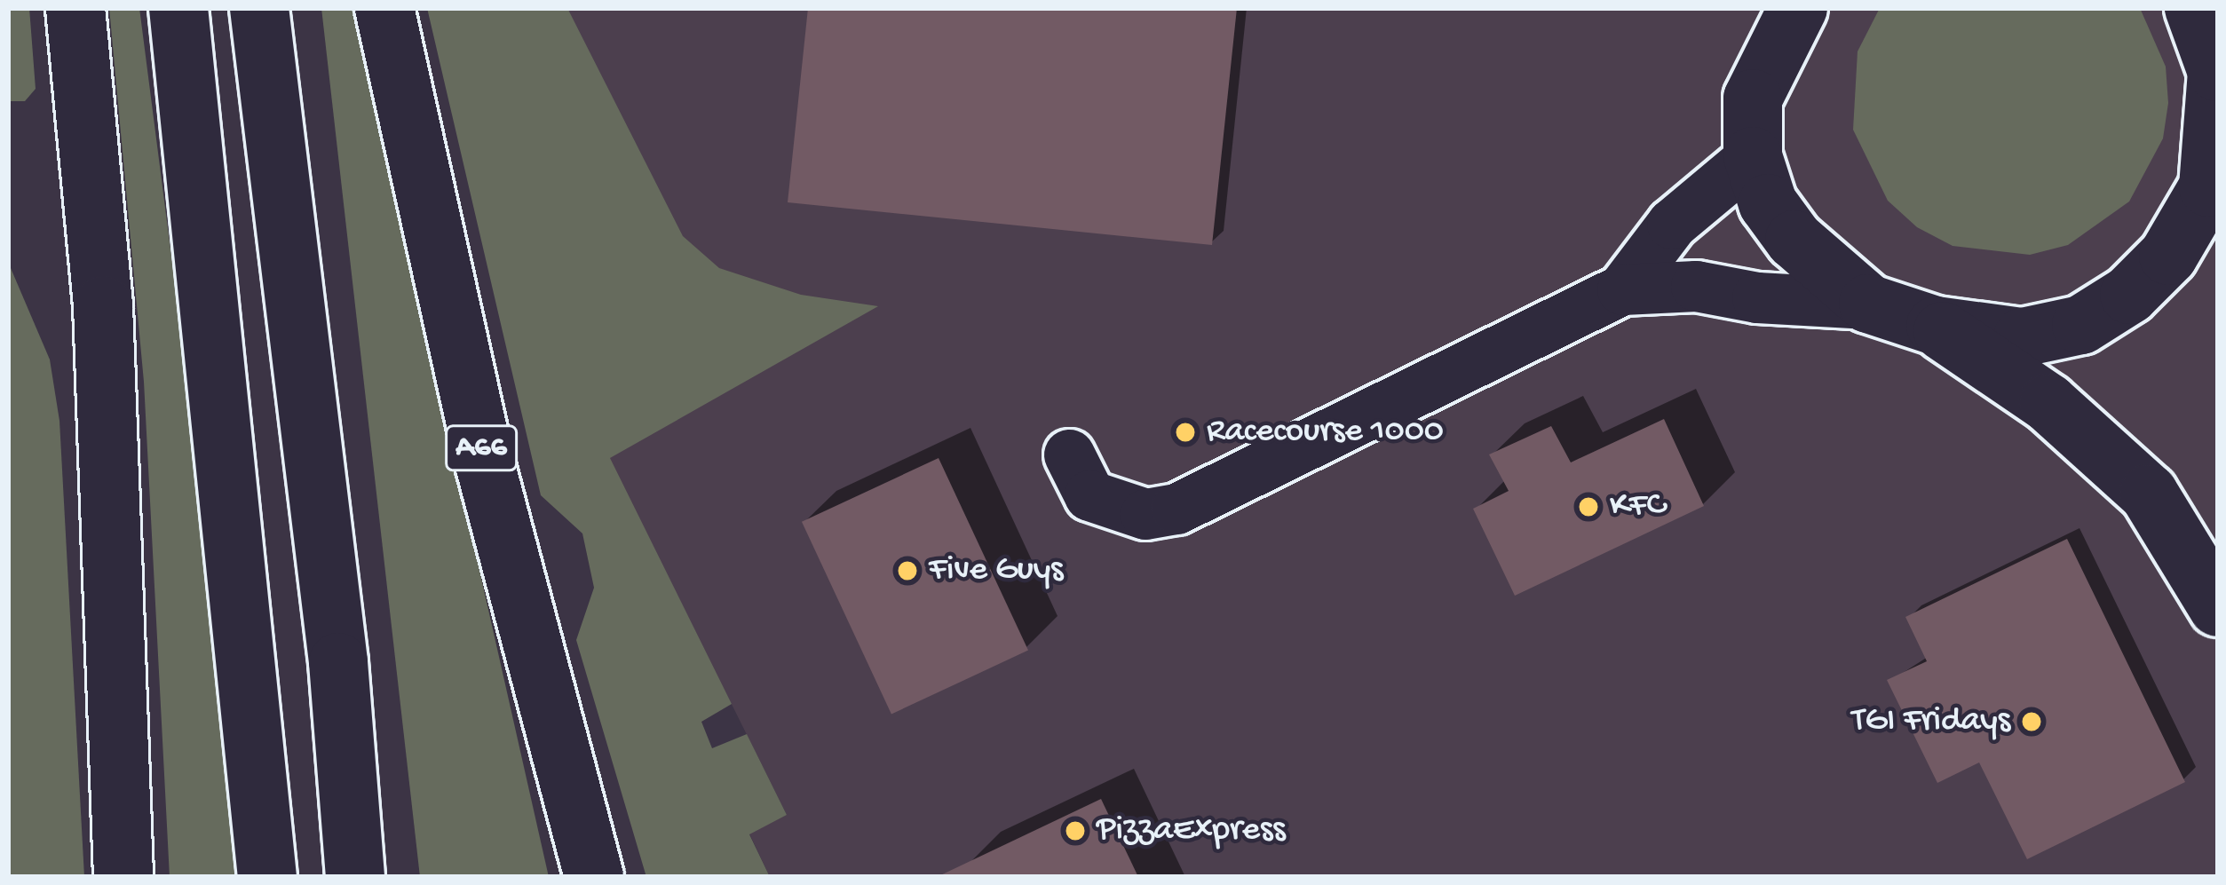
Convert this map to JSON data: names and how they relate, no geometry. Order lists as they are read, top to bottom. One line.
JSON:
{"streets":{"main road":["A66"]},"places":["Racecourse 1000","KFC","Five Guys","TGI Fridays","PizzaExpress"]}
